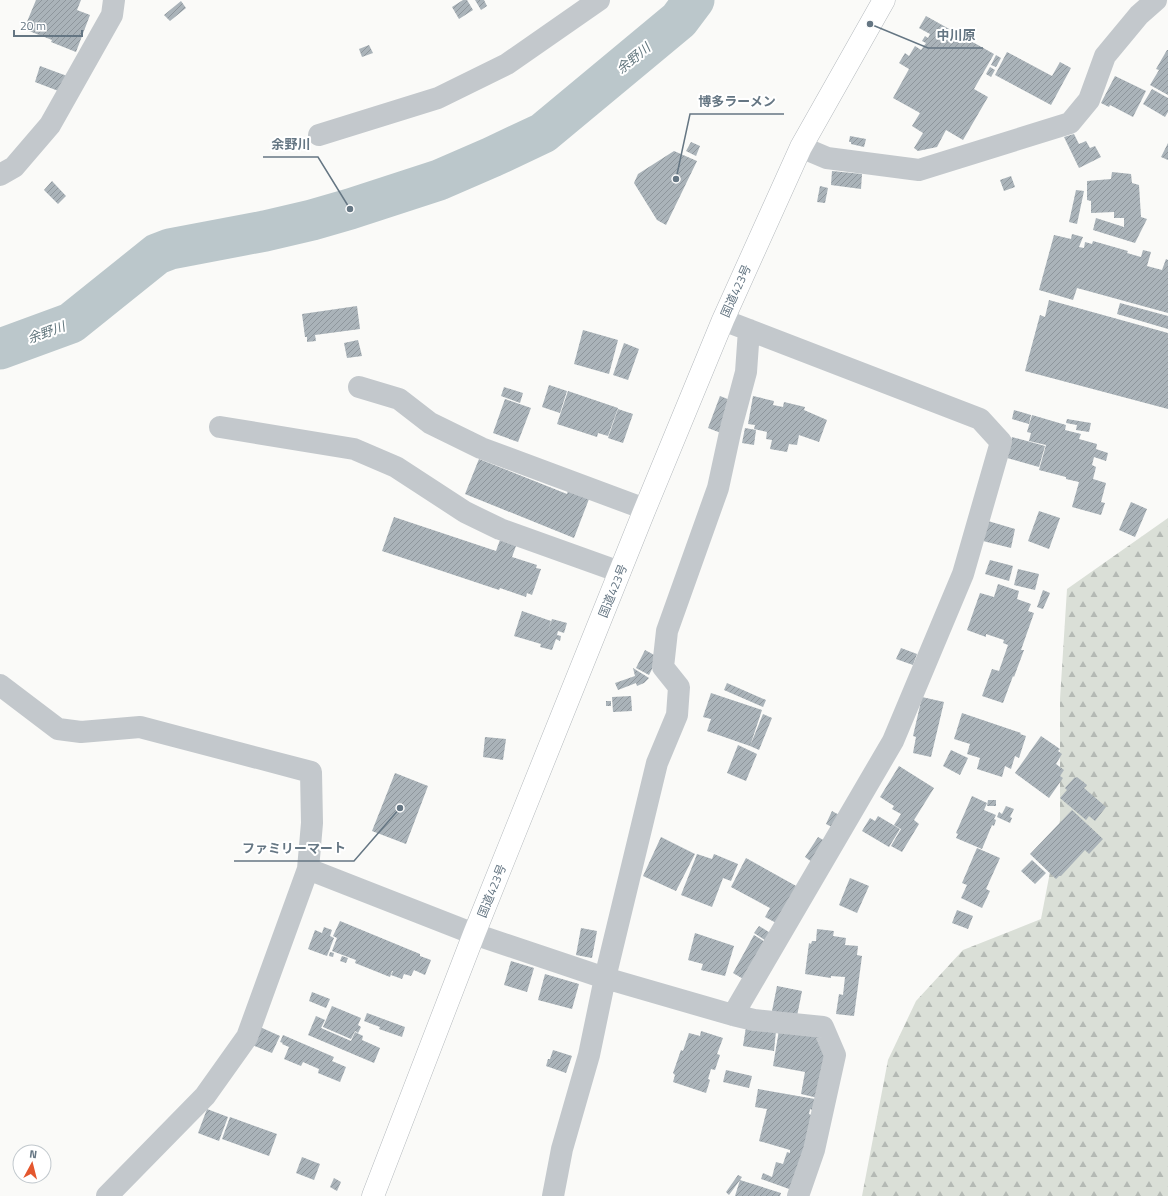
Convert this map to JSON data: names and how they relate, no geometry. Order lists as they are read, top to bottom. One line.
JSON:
{"streets":{"highway":["国道423号"]},"water":["余野川"],"places":["中川原","博多ラーメン","余野川","ファミリーマート"],"scale_bar":"20 m","north":"top"}
